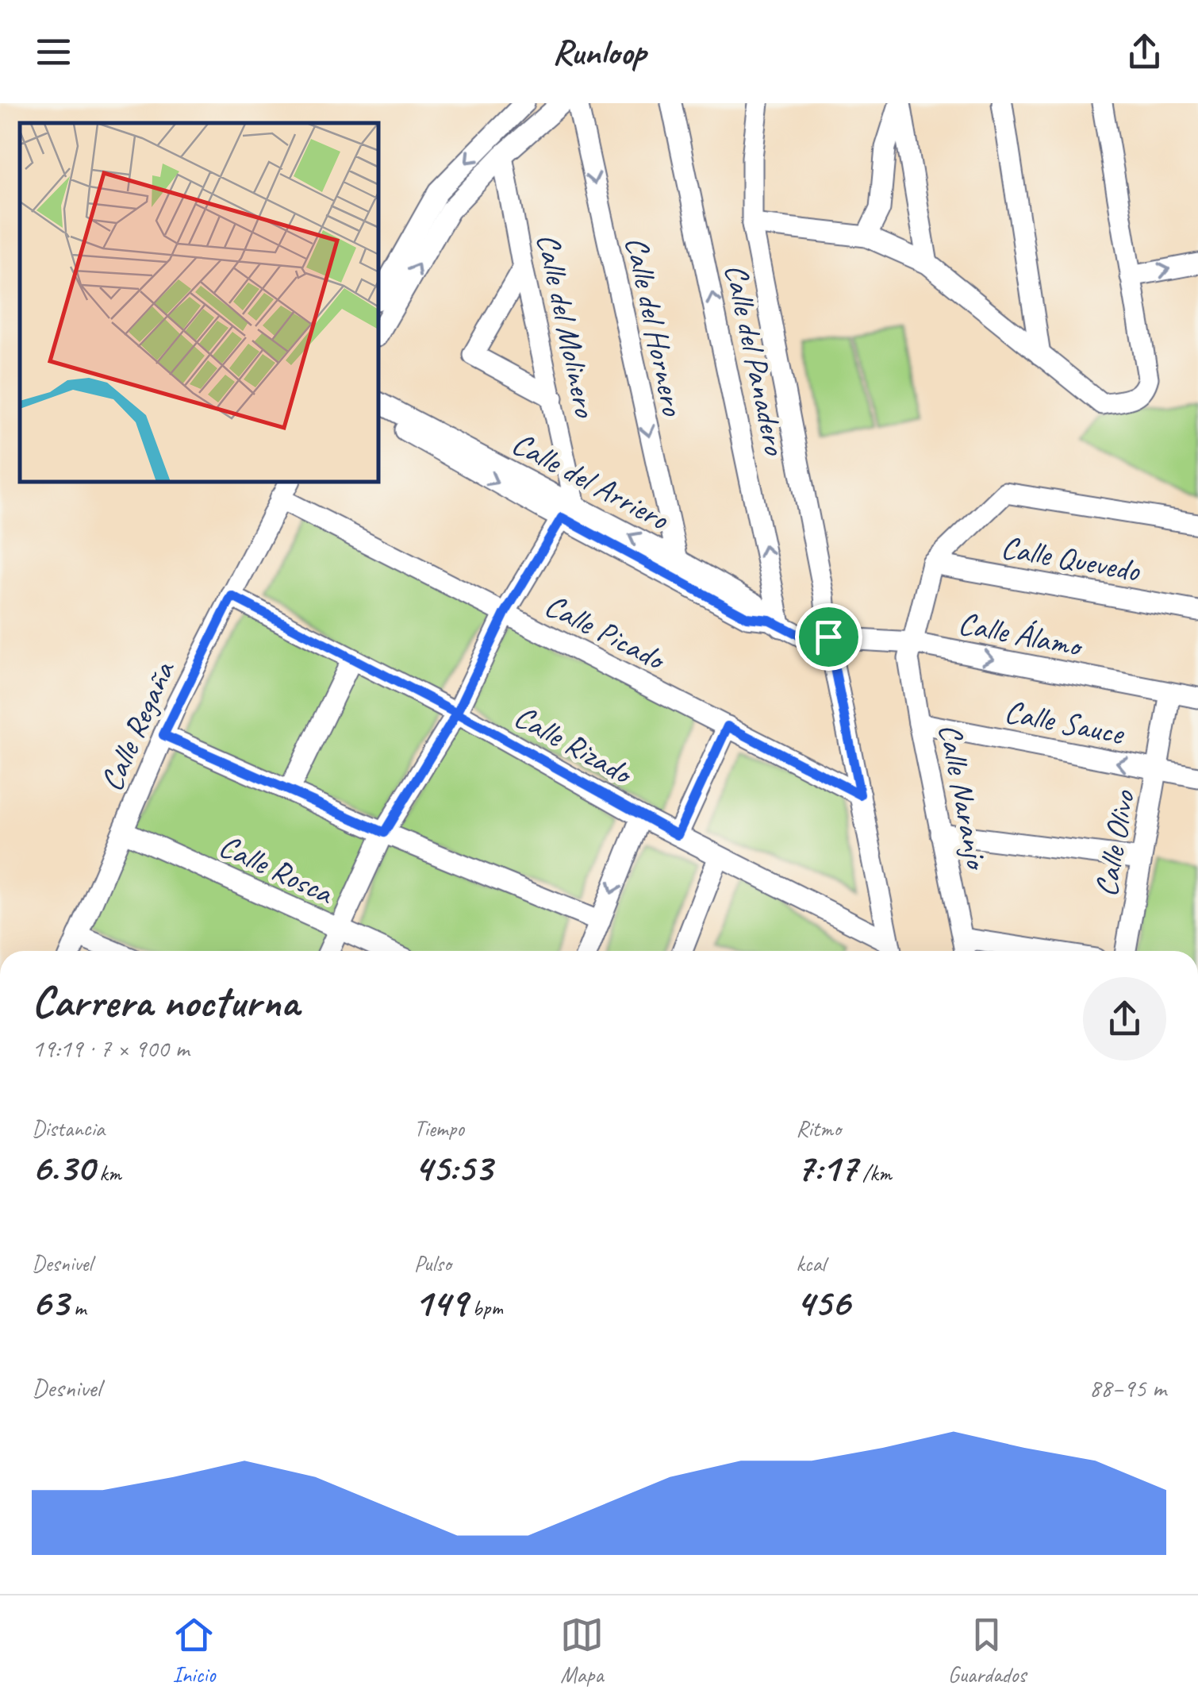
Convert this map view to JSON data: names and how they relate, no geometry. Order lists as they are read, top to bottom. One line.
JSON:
{"streets":{"street":["Calle del Molinero","Calle del Hornero","Calle del Panadero","Calle del Arriero","Calle Quevedo","Calle Picado","Calle Álamo","Calle Sauce","Calle Regaña","Calle Rizado","Calle Naranjo","Calle Olivo","Calle Rosca"]},"crossings":[["Calle del Molinero","Calle del Arriero"],["Calle del Hornero","Calle del Arriero"],["Calle del Panadero","Calle del Arriero"],["Calle del Arriero","Calle Álamo"],["Calle Quevedo","Calle Naranjo"],["Calle Picado","Calle Regaña"],["Calle Álamo","Calle Naranjo"],["Calle Álamo","Calle Olivo"],["Calle Sauce","Calle Naranjo"],["Calle Sauce","Calle Olivo"],["Calle Regaña","Calle Rizado"],["Calle Regaña","Calle Rosca"]],"page":{"header":"Runloop","heading":["Carrera nocturna","19:19 · 7 × 900 m"],"stats":[["Distancia","6.30 km"],["Tiempo","45:53"],["Ritmo","7:17 /km"],["Desnivel","63 m"],["Pulso","149 bpm"],["kcal","456"]],"chart":["Desnivel","88–95 m"],"tabs":["Inicio","Mapa","Guardados"]}}
